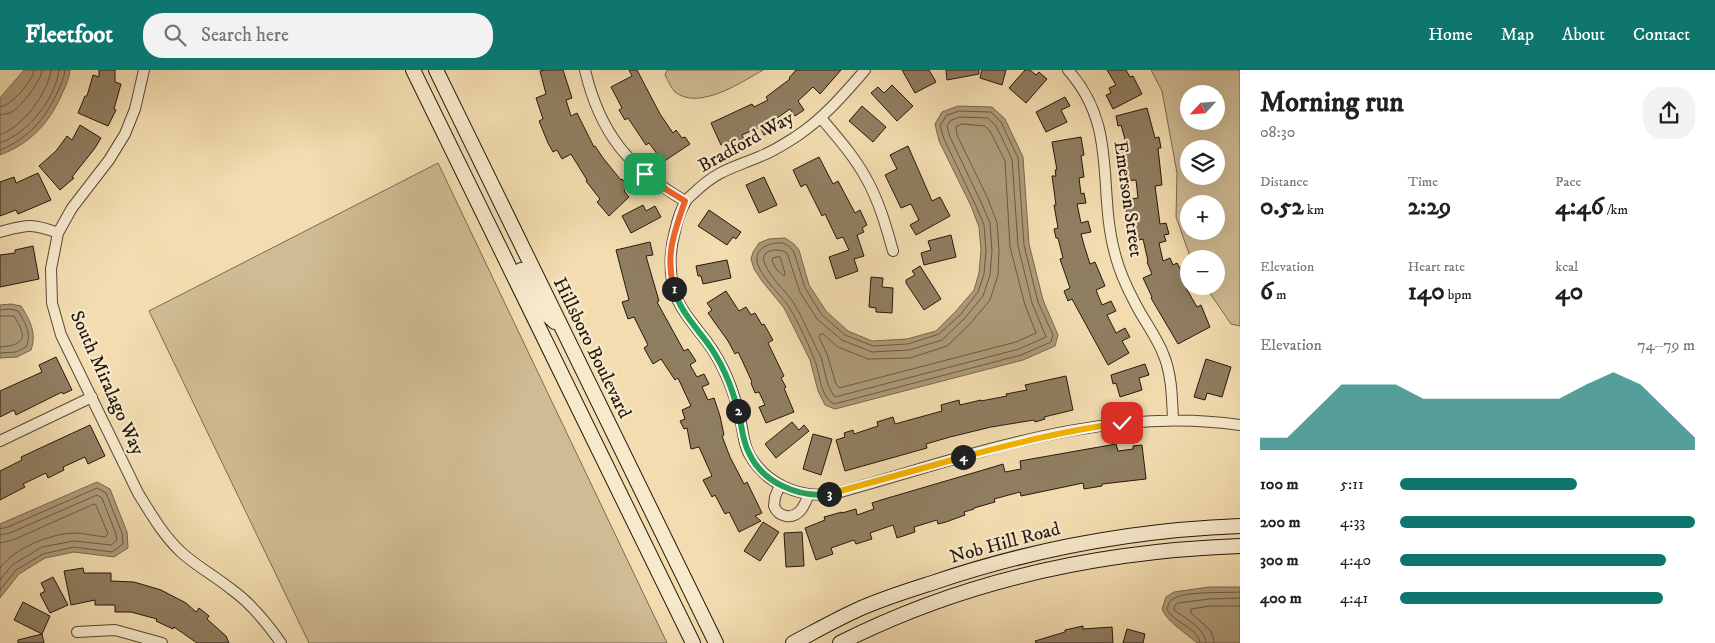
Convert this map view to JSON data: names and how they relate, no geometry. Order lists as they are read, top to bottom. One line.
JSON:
{"streets":{"street":["Bradford Way","Emerson Street","Hillsboro Boulevard","South Miralago Way","Nob Hill Road"]},"north":"bottom left","page":{"header":"Fleetfoot","search":"Search here","nav":["Home","Map","About","Contact"],"heading":["Morning run","08:30"],"map_buttons":["+","−"],"stats":[["Distance","0.52 km"],["Time","2:29"],["Pace","4:46 /km"],["Elevation","6 m"],["Heart rate","140 bpm"],["kcal","40"]],"pins":["1","2","4","3"],"chart":["Elevation","74–79 m"],"list":[{"name":"100 m","note":"5:11"},{"name":"200 m","note":"4:33"},{"name":"300 m","note":"4:40"},{"name":"400 m","note":"4:41"}]}}
